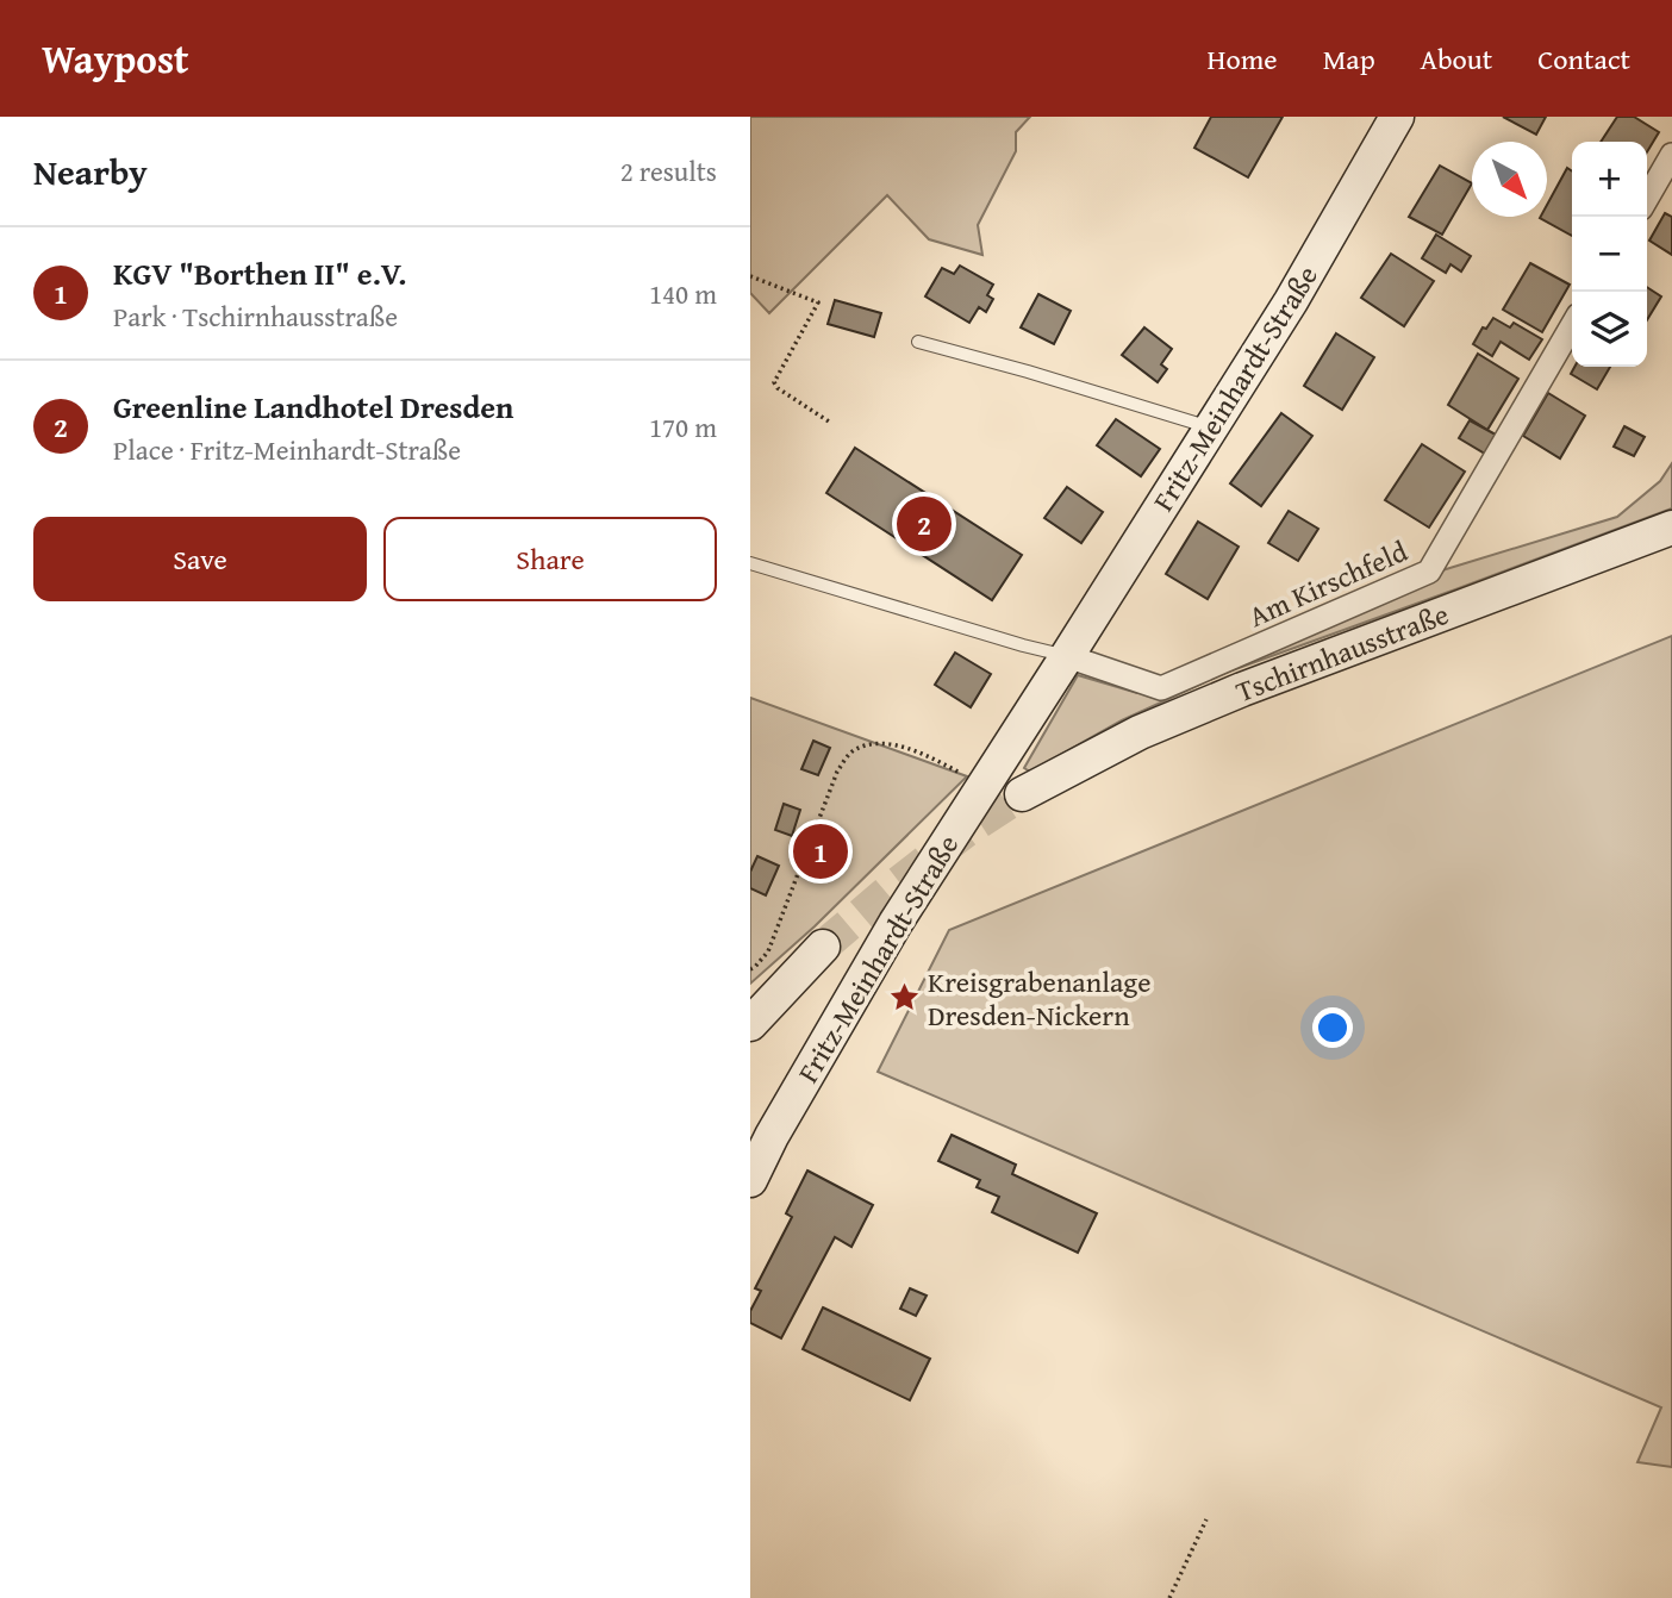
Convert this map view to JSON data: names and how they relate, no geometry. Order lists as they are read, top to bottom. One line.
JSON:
{"streets":{"street":["Fritz-Meinhardt-Straße","Am Kirschfeld","Tschirnhausstraße"]},"crossings":[["Fritz-Meinhardt-Straße","Am Kirschfeld"]],"places":{"place":["Kreisgrabenanlage Dresden-Nickern"]},"north":"bottom right","page":{"header":"Waypost","nav":["Home","Map","About","Contact"],"heading":["Nearby","2 results"],"map_buttons":["+","−"],"list":[{"mark":"1","name":"KGV \"Borthen II\" e.V.","note":"Park · Tschirnhausstraße","value":"140 m"},{"mark":"2","name":"Greenline Landhotel Dresden","note":"Place · Fritz-Meinhardt-Straße","value":"170 m"}],"buttons":["Save","Share"],"pins":["2","1"]}}
